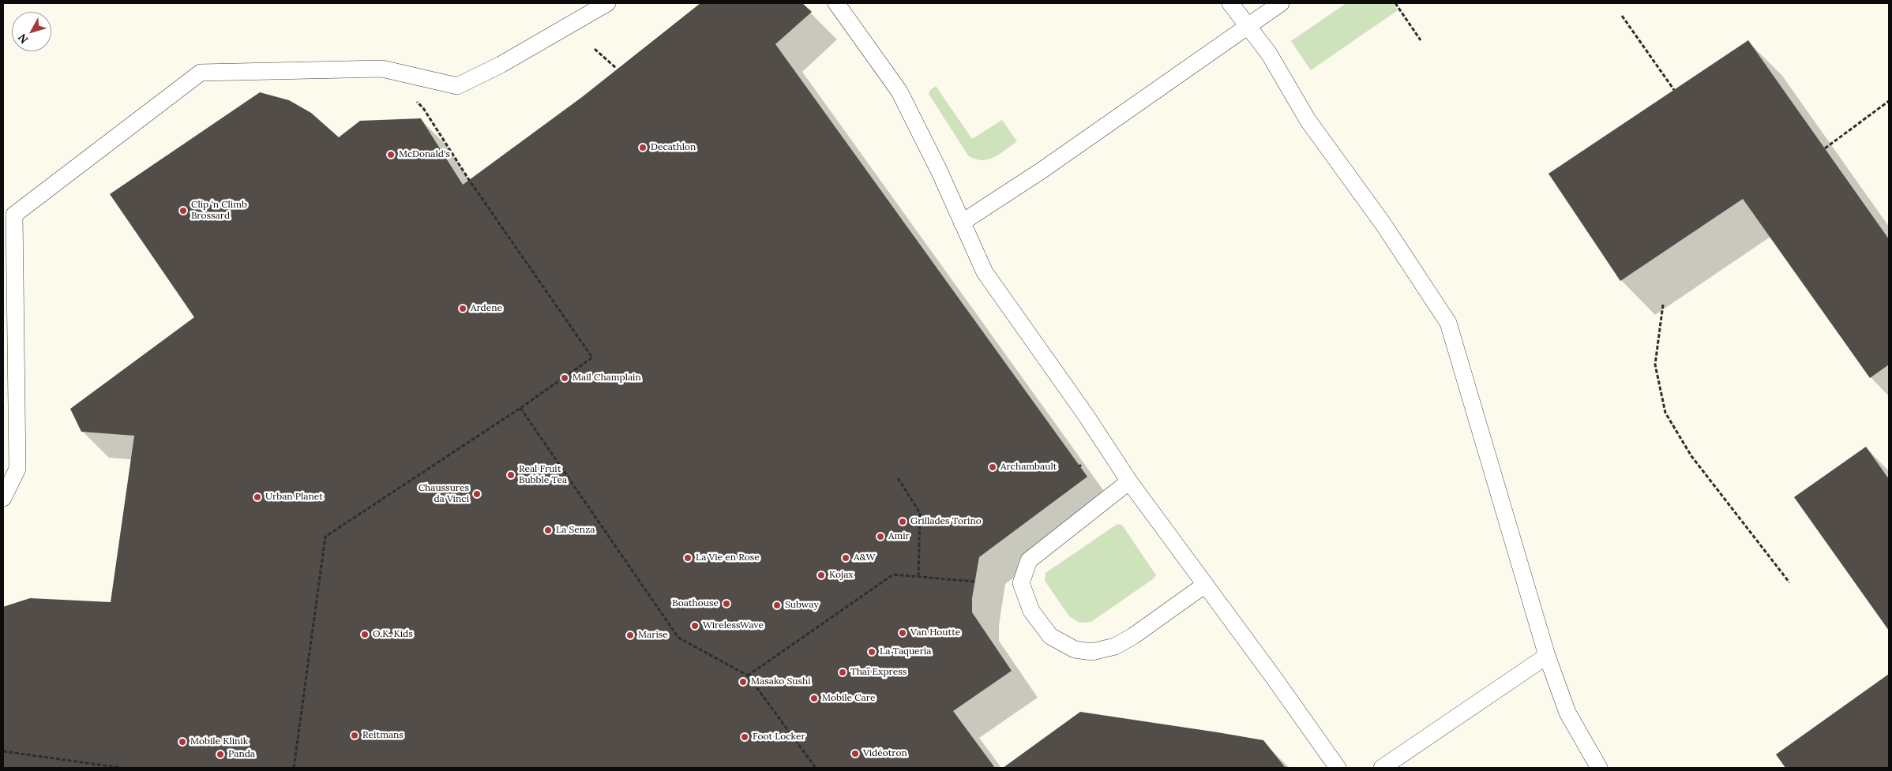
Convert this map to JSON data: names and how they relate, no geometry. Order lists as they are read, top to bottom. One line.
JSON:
{"places":["Decathlon","McDonald's","Clip ‘n Climb Brossard","Ardene","Mail Champlain","Archambault","Real Fruit Bubble Tea","Chaussures da Vinci","Urban Planet","Grillades Torino","La Senza","Amir","La Vie en Rose","A&W","Kojax","Boathouse","Subway","WirelessWave","Van Houtte","O.K. Kids","Marise","La Taqueria","Thaï Express","Masako Sushi","Mobile Care","Reitmans","Foot Locker","Mobile Klinik","Vidéotron","Panda"],"north":"bottom left"}
